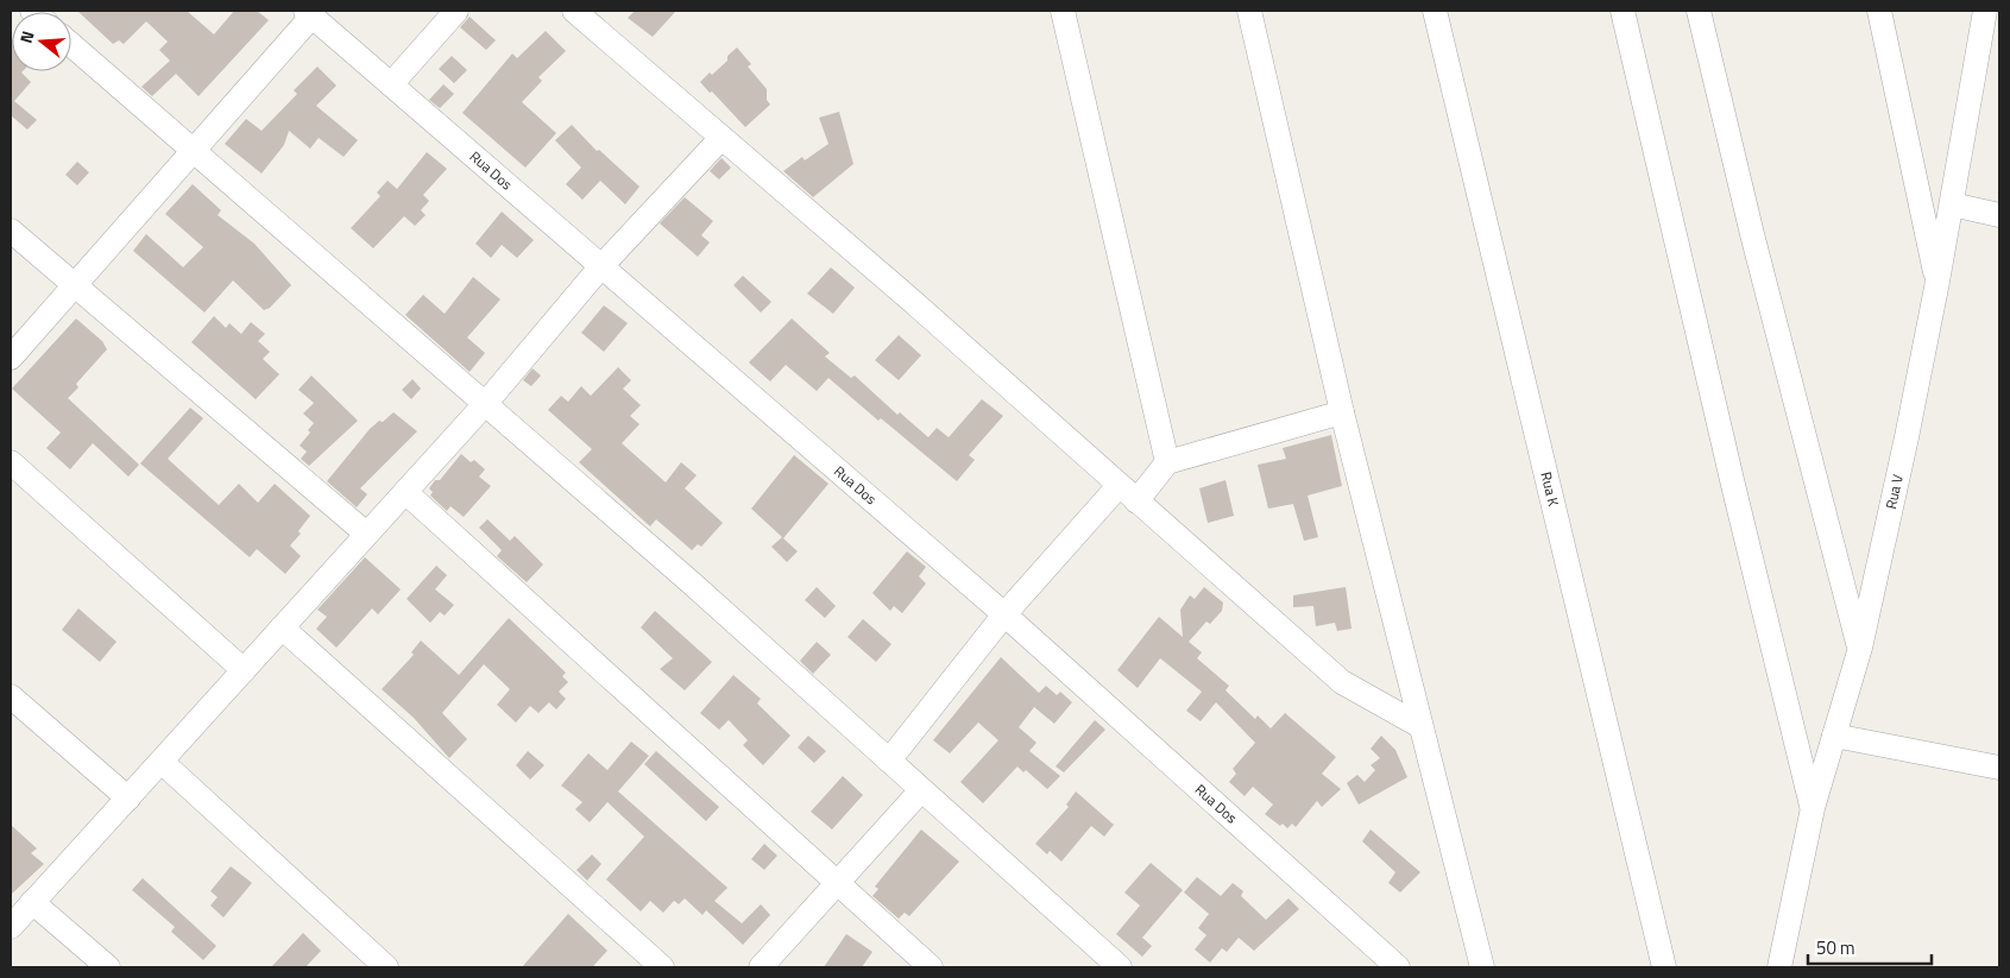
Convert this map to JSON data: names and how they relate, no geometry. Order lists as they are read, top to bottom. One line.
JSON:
{"streets":{"street":["Rua Dos","Rua K","Rua V"]},"scale_bar":"50 m","north":"left"}
